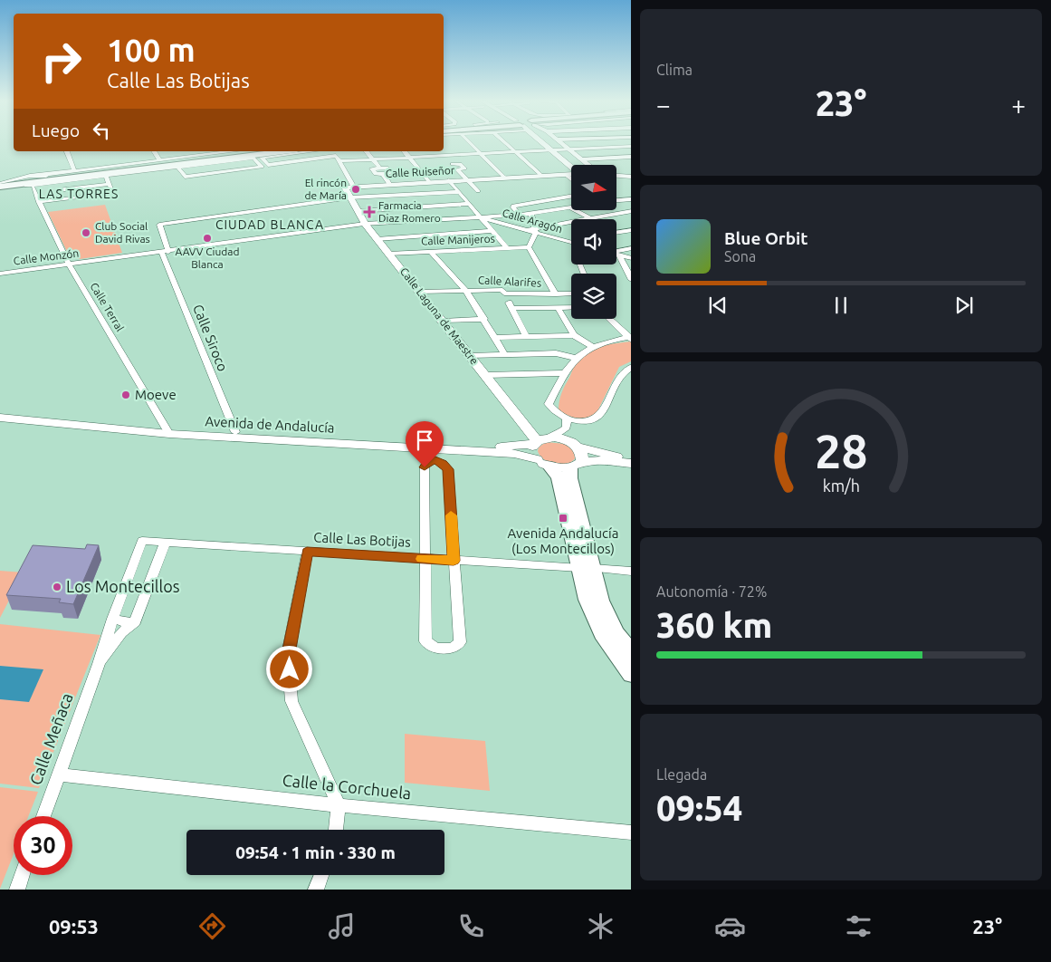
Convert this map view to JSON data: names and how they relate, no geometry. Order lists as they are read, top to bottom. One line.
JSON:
{"streets":{"street":["Calle Ruiseñor","Calle Aragón","Calle Manijeros","Calle Monzón","Calle Alarifes","Calle Terral","Calle Laguna de Maestre","Calle Siroco","Avenida de Andalucía","Calle Las Botijas","Calle Meñaca","Calle la Corchuela"]},"crossings":[["Calle Ruiseñor","Calle Laguna de Maestre"],["Calle Aragón","Calle Monzón"],["Calle Manijeros","Calle Laguna de Maestre"],["Calle Monzón","Calle Terral"],["Calle Monzón","Calle Laguna de Maestre"],["Calle Monzón","Calle Siroco"],["Calle Alarifes","Calle Laguna de Maestre"],["Calle Terral","Avenida de Andalucía"],["Calle Laguna de Maestre","Calle Siroco"],["Calle Laguna de Maestre","Avenida de Andalucía"],["Calle Siroco","Avenida de Andalucía"],["Calle Las Botijas","Calle Meñaca"],["Calle Meñaca","Calle la Corchuela"]],"districts":["LAS TORRES","CIUDAD BLANCA"],"places":{"other":["El rincón de María","Club Social David Rivas","AAVV Ciudad Blanca","Moeve","Los Montecillos"],"health":["Farmacia Diaz Romero"],"transit":["Avenida Andalucía (Los Montecillos)"]},"north":"right","page":{"tile":["Clima",["Autonomía · 72%","360 km"],["Llegada","09:54"]],"turn":["100 m","Calle Las Botijas"],"heat":["−","23°","+"],"then":"Luego","song":["Blue Orbit","Sona"],"limit":"30","trip":"09:54 · 1 min · 330 m","tabs":["09:53","23°"],"gauge":["28","km/h"]}}
